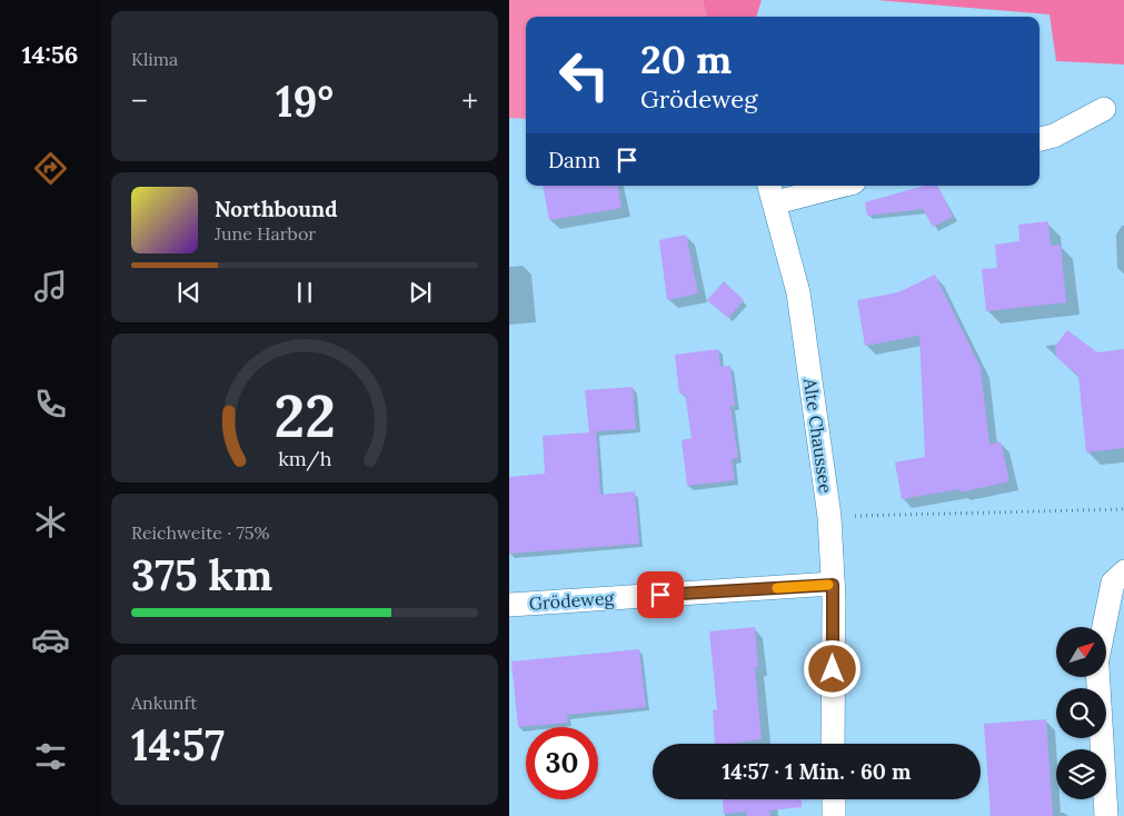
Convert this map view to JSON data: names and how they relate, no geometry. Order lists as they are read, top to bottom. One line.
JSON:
{"streets":{"street":["Alte Chaussee","Grödeweg"]},"crossings":[["Alte Chaussee","Grödeweg"]],"north":"top right","page":{"tabs":"14:56","tile":["Klima",["Reichweite · 75%","375 km"],["Ankunft","14:57"]],"turn":["20 m","Grödeweg"],"heat":["−","19°","+"],"then":"Dann","song":["Northbound","June Harbor"],"limit":"30","trip":"14:57 · 1 Min. · 60 m","gauge":["22","km/h"]}}
